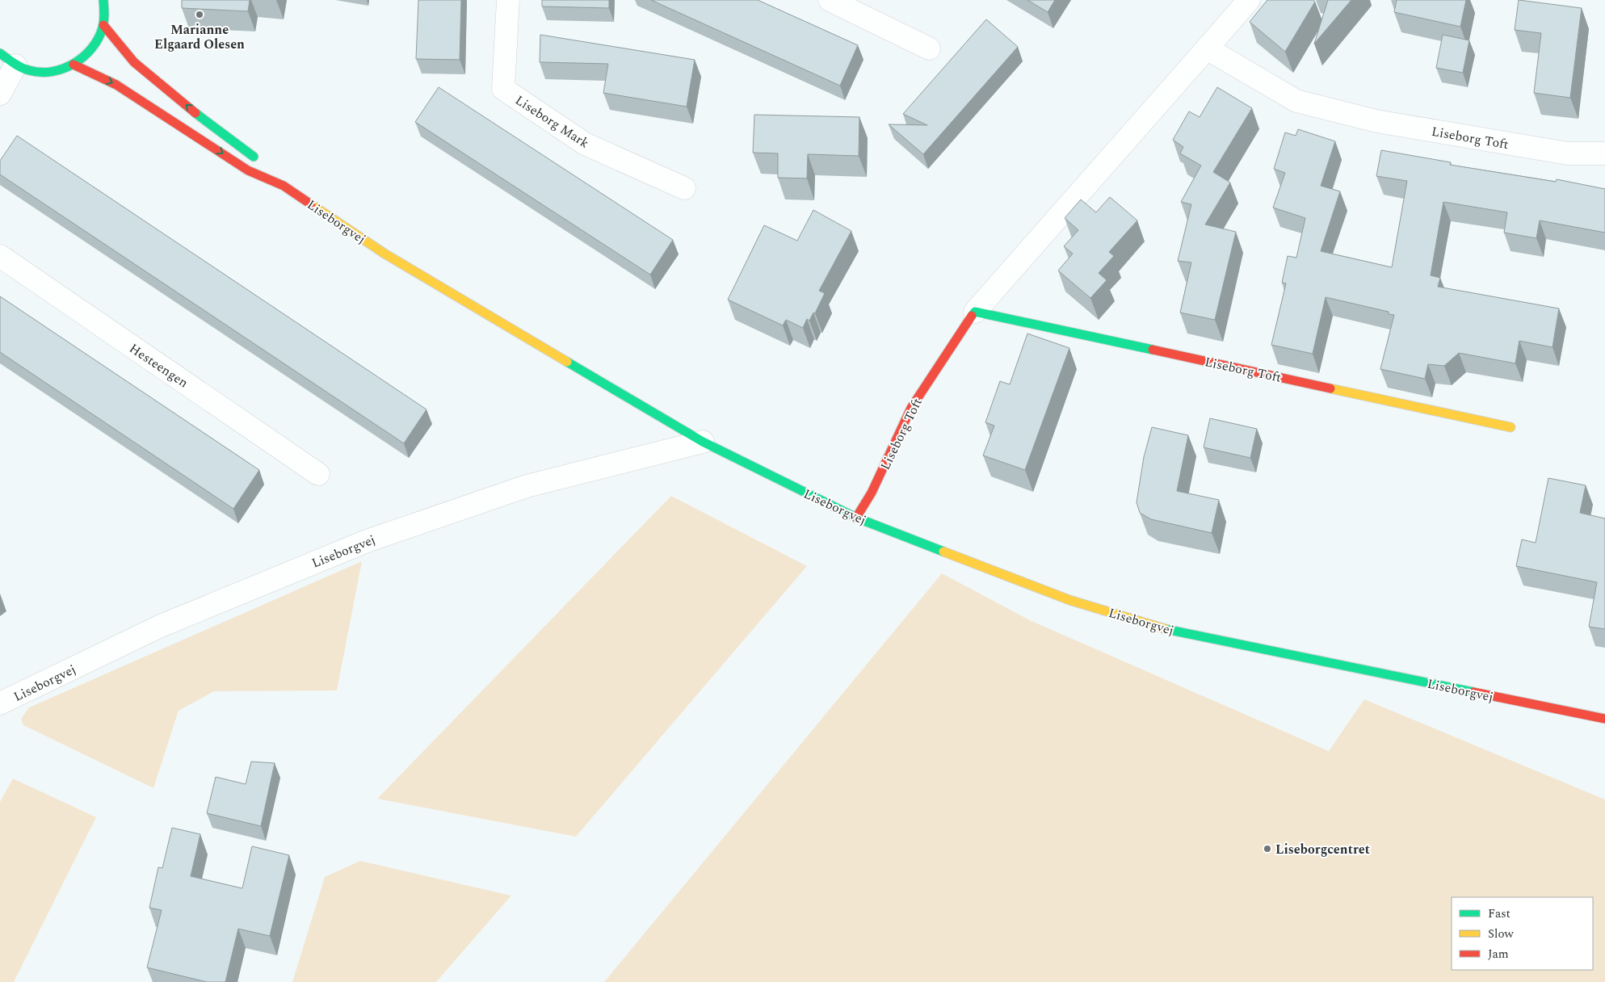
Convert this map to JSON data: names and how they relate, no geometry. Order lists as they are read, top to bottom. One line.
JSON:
{"streets":{"street":["Liseborg Mark","Liseborg Toft","Liseborgvej","Hesteengen"]},"crossings":[["Liseborg Toft","Liseborgvej"]],"places":["Marianne Elgaard Olesen","Liseborgcentret"],"legend":["Fast","Slow","Jam"]}
